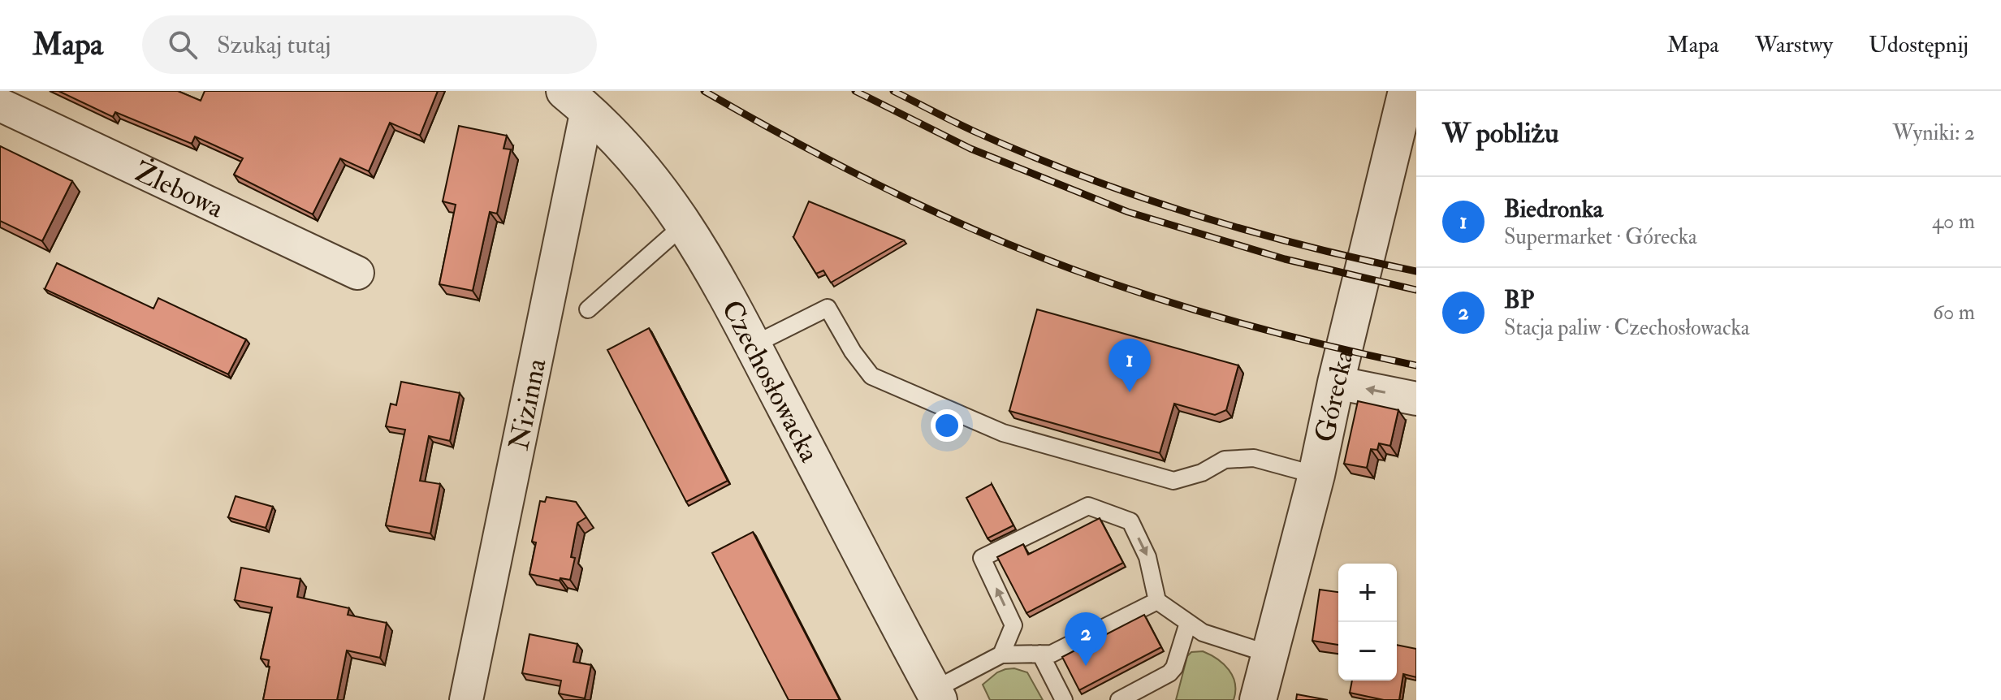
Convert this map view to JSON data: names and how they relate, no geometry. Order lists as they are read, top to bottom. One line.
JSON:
{"streets":{"street":["Żlebowa","Czechosłowacka","Górecka","Nizinna"]},"crossings":[["Czechosłowacka","Nizinna"]],"page":{"header":"Mapa","search":"Szukaj tutaj","nav":["Mapa","Warstwy","Udostępnij"],"heading":["W pobliżu","Wyniki: 2"],"list":[{"mark":"1","name":"Biedronka","note":"Supermarket · Górecka","value":"40 m"},{"mark":"2","name":"BP","note":"Stacja paliw · Czechosłowacka","value":"60 m"}],"pins":["1","2"],"map_buttons":["+","−"]}}
